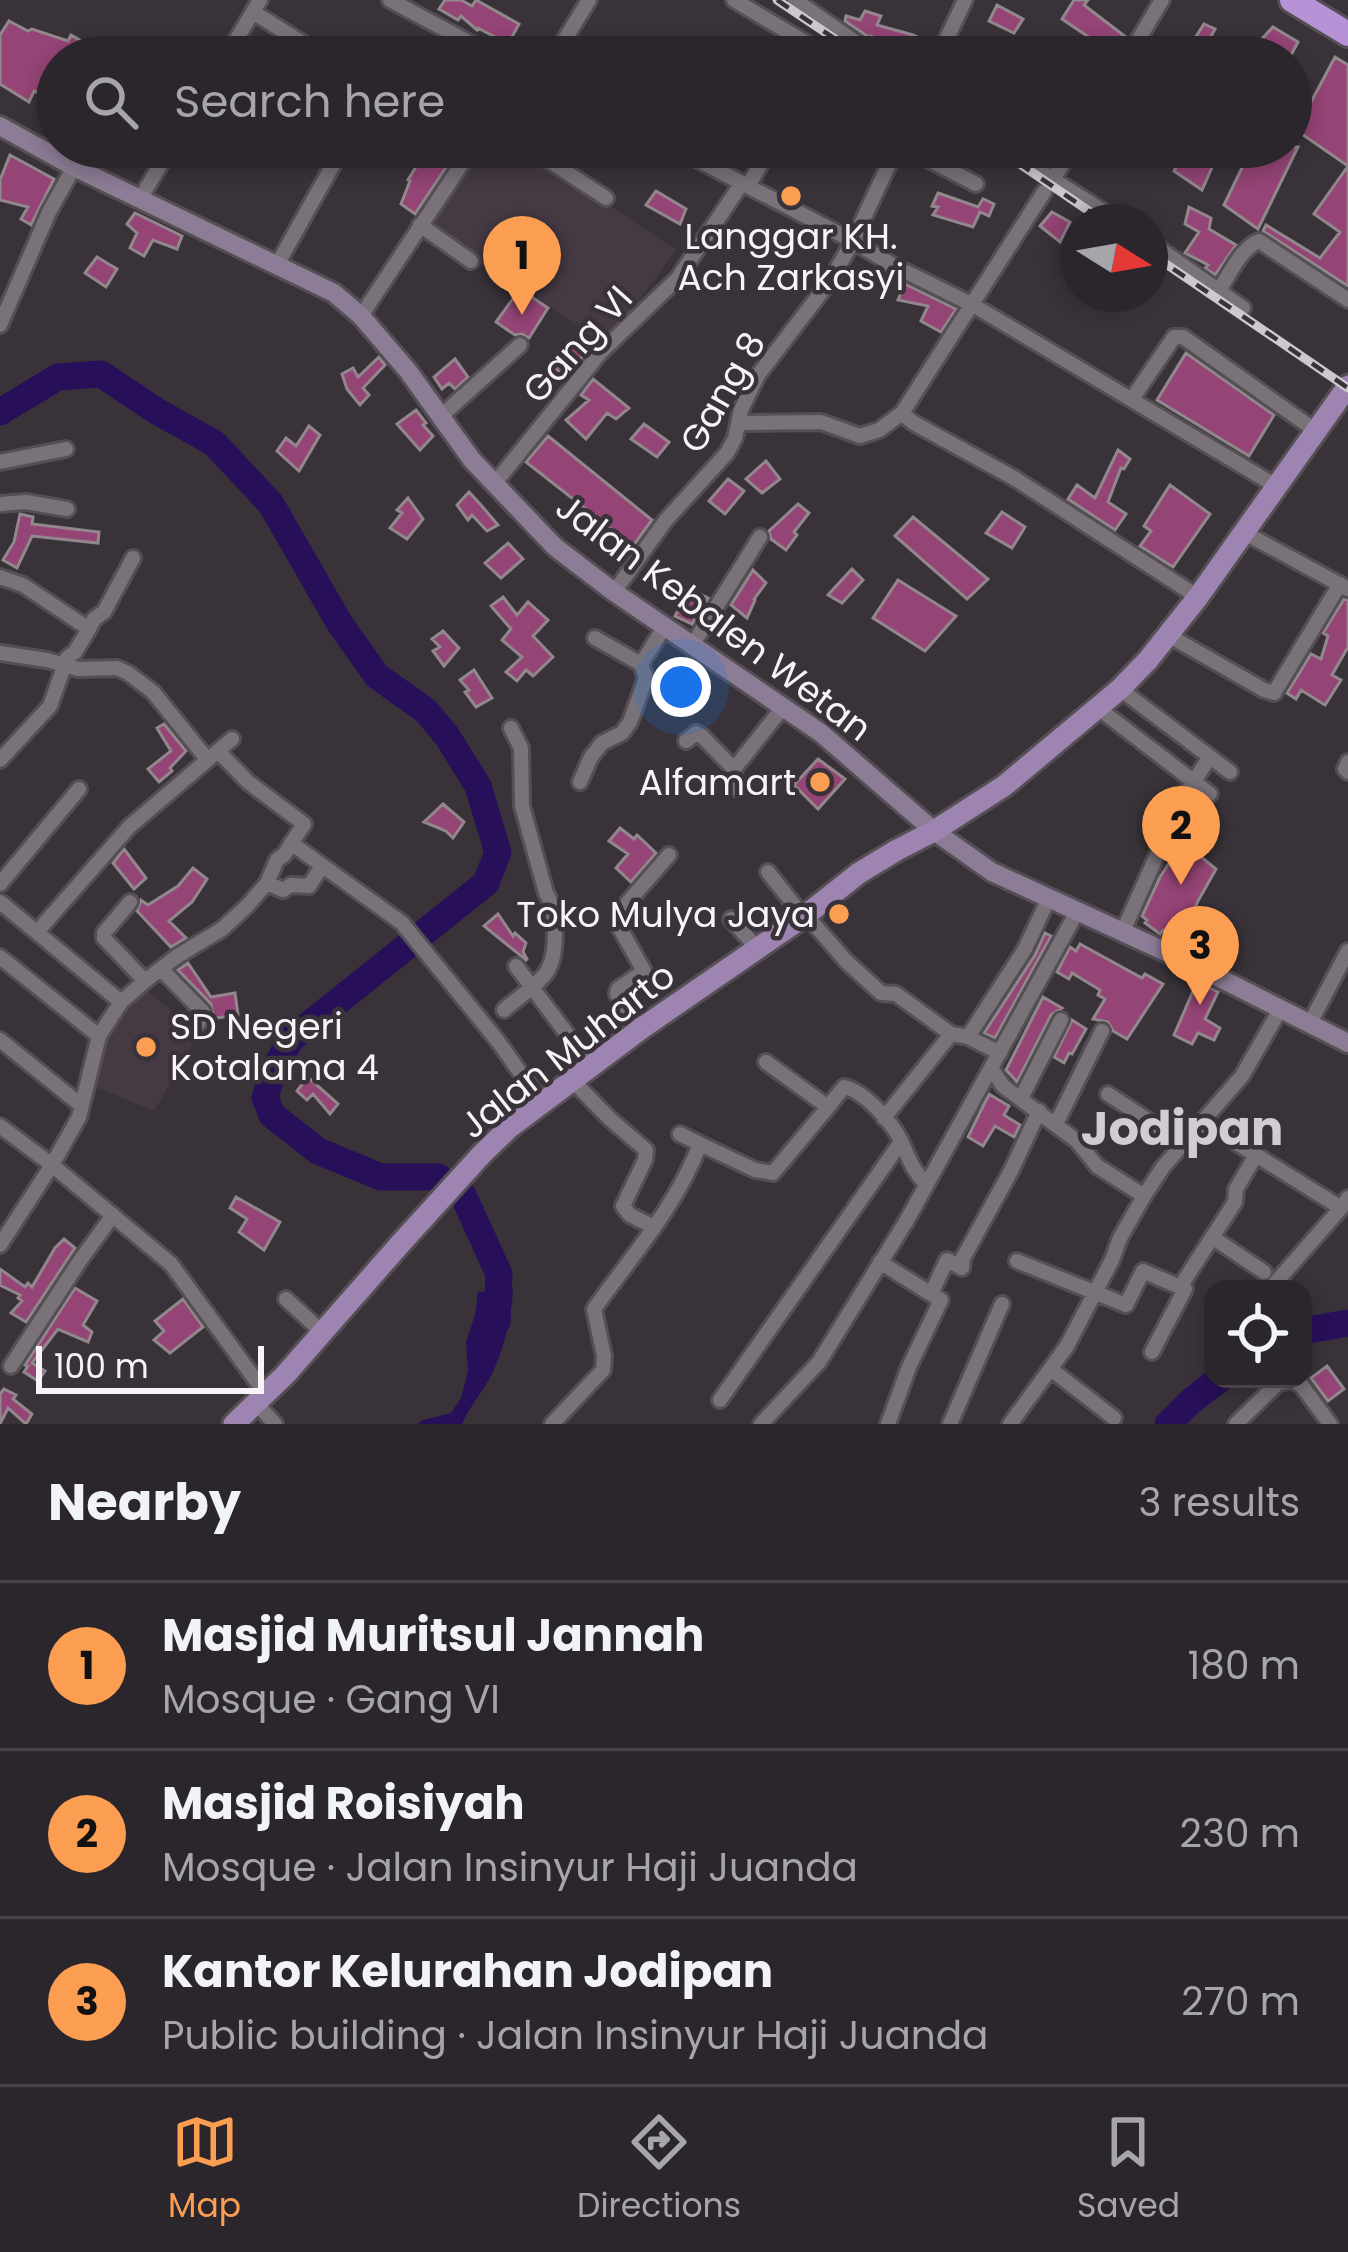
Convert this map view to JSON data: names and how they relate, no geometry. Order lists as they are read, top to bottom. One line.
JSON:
{"streets":{"main road":["Jalan Kebalen Wetan","Jalan Muharto"],"street":["Gang VI","Gang 8"]},"crossings":[["Gang VI","Jalan Kebalen Wetan"],["Gang 8","Jalan Kebalen Wetan"],["Jalan Kebalen Wetan","Jalan Muharto"]],"districts":["Jodipan"],"places":["Langgar KH. Ach Zarkasyi","Alfamart","Toko Mulya Jaya","SD Negeri Kotalama 4"],"scale_bar":"100 m","north":"right","page":{"search":"Search here","pins":["1","2","3"],"scale":"100 m","heading":["Nearby","3 results"],"list":[{"mark":"1","name":"Masjid Muritsul Jannah","note":"Mosque · Gang VI","value":"180 m"},{"mark":"2","name":"Masjid Roisiyah","note":"Mosque · Jalan Insinyur Haji Juanda","value":"230 m"},{"mark":"3","name":"Kantor Kelurahan Jodipan","note":"Public building · Jalan Insinyur Haji Juanda","value":"270 m"}],"nav":["Map","Directions","Saved"]}}
